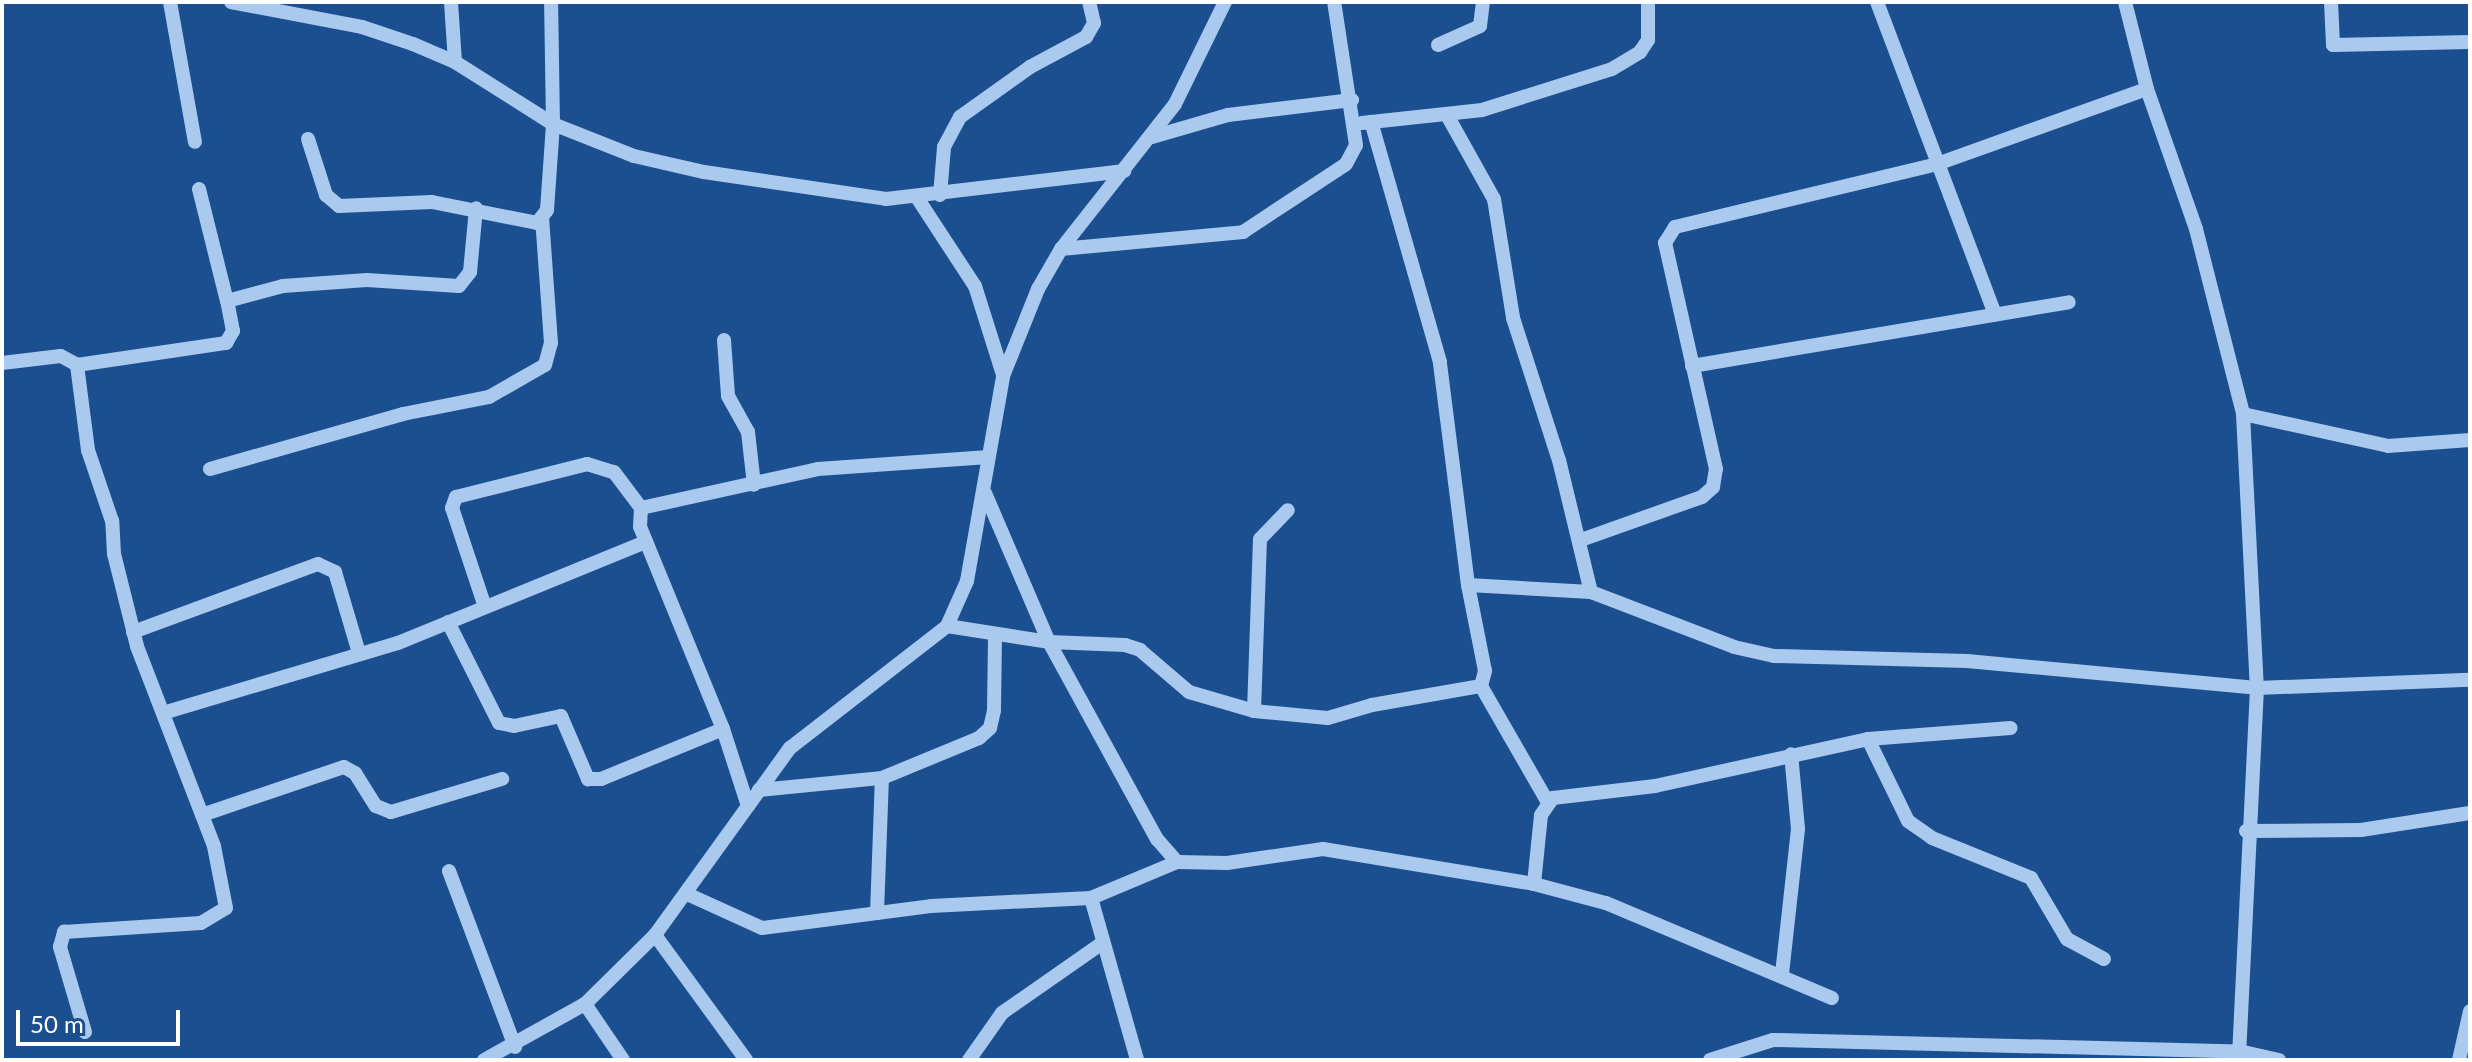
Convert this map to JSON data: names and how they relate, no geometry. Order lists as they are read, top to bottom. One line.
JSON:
{"scale_bar":"50 m"}
